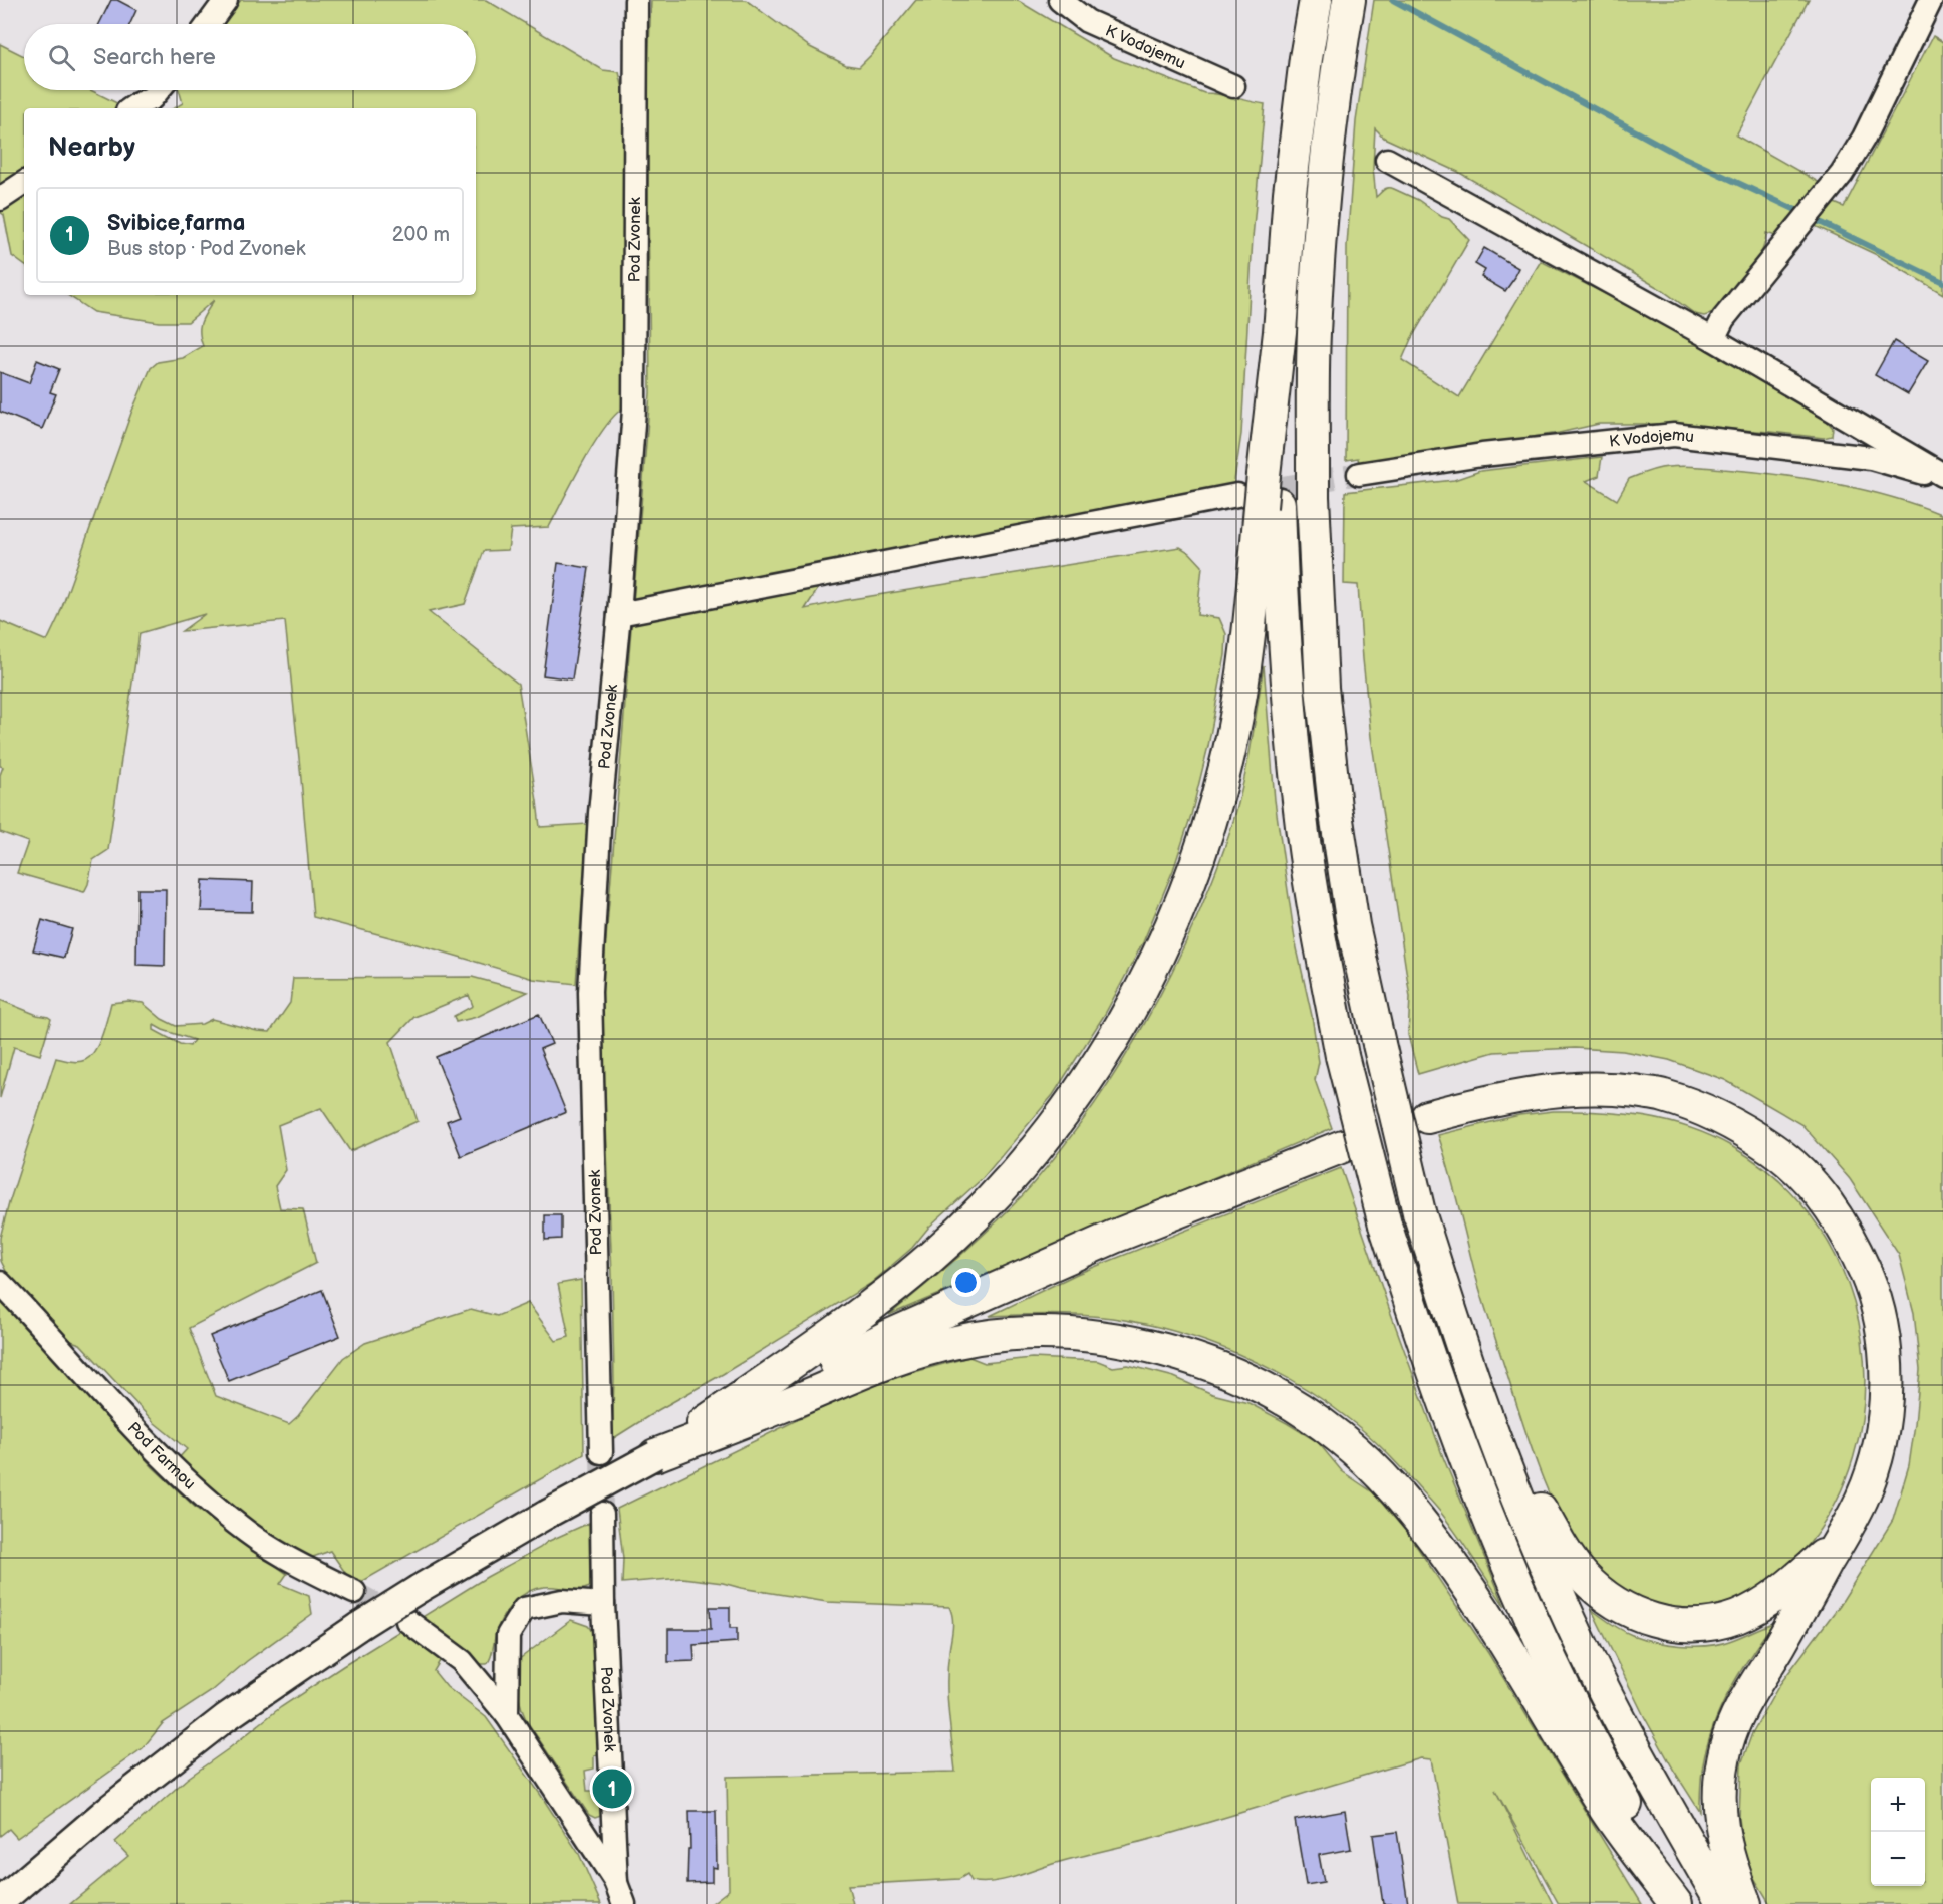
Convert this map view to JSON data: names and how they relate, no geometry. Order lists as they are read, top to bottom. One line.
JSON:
{"streets":{"street":["K Vodojemu","Pod Zvonek","Pod Farmou"]},"page":{"search":"Search here","heading":"Nearby","list":[{"mark":"1","name":"Svibice,farma","note":"Bus stop · Pod Zvonek","value":"200 m"}],"pins":"1","map_buttons":["+","−"]}}
